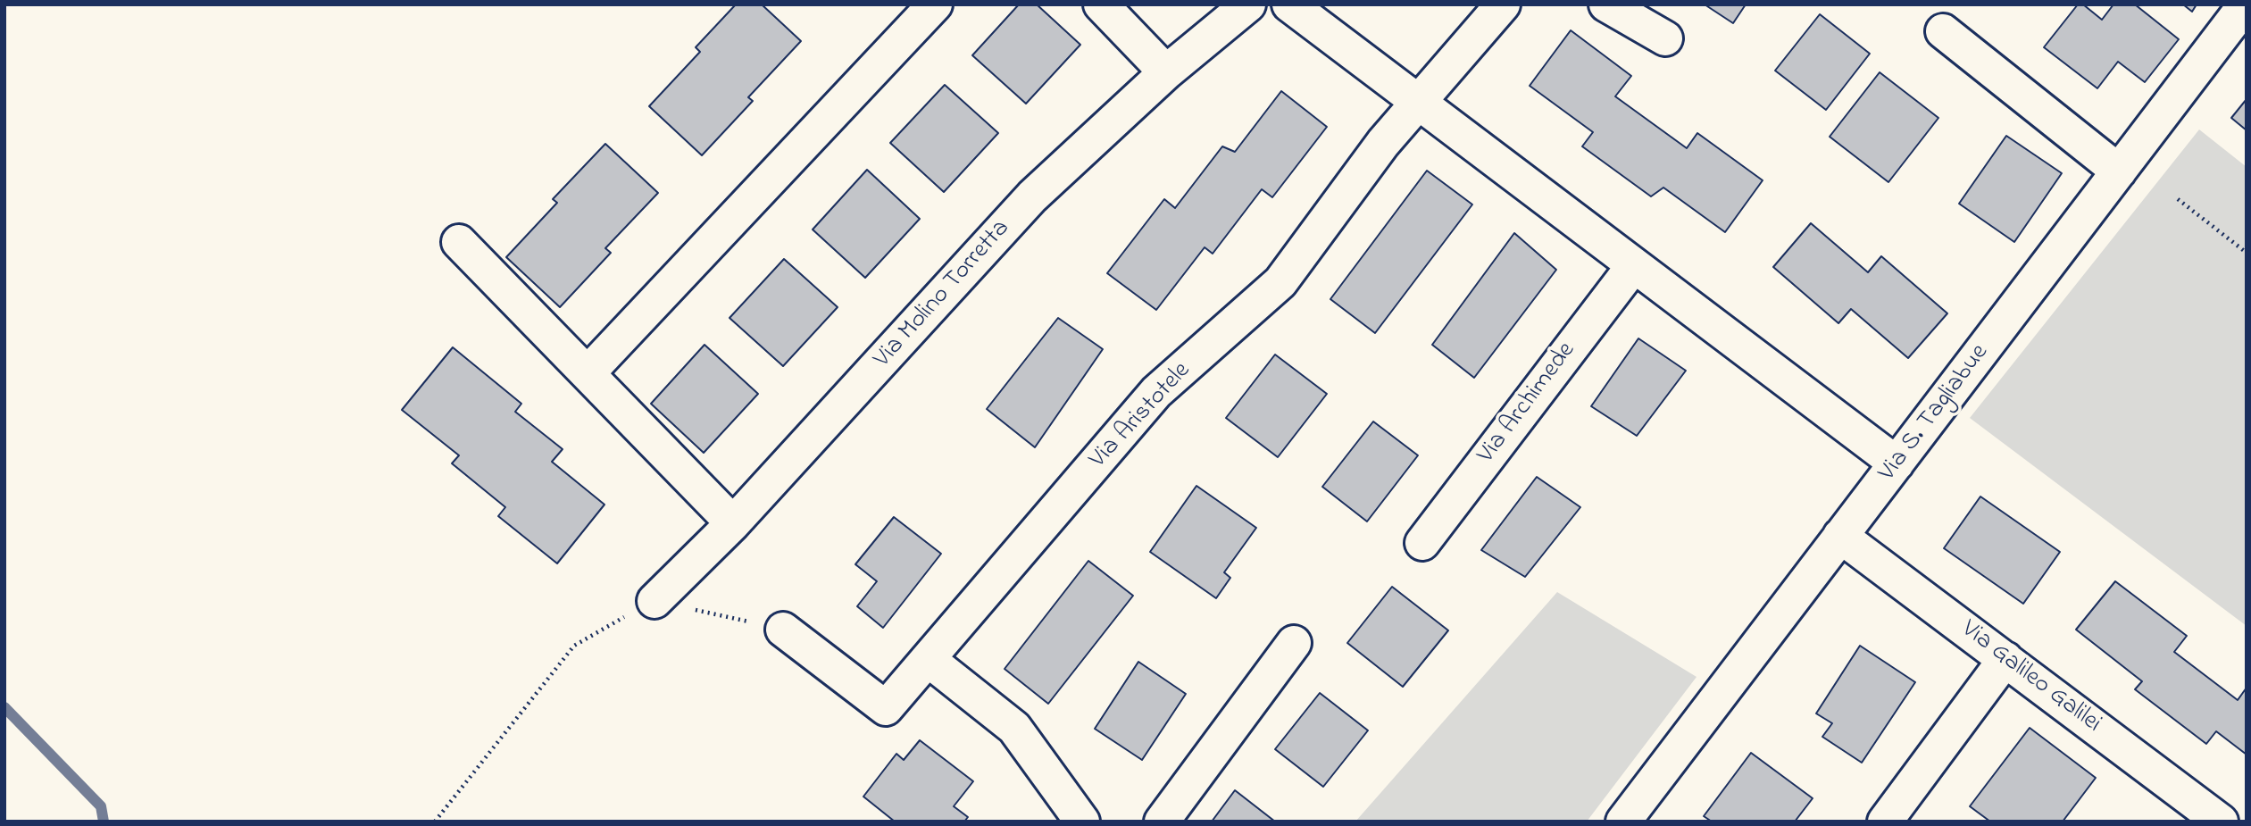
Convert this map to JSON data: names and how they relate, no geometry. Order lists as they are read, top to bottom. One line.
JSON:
{"streets":{"street":["Via Molino Torretta","Via Archimede","Via S. Tagliabue","Via Aristotele","Via Galileo Galilei"]},"crossings":[["Via S. Tagliabue","Via Galileo Galilei"]]}
